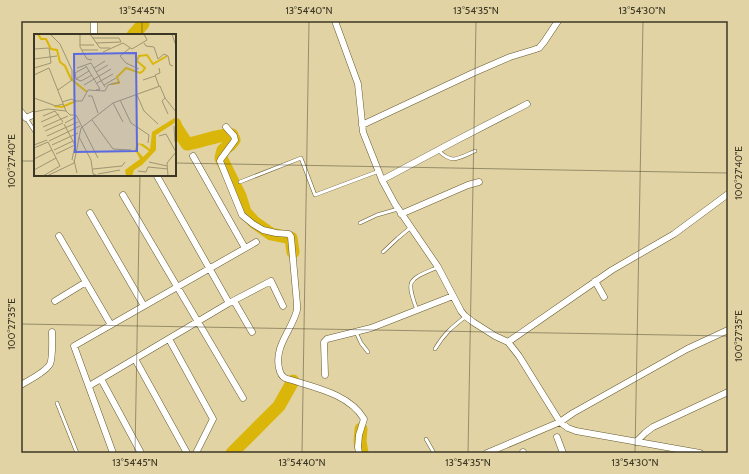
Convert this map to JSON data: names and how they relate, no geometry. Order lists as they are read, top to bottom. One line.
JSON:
{"coordinates":["13°54'45\"N","13°54'40\"N","13°54'35\"N","13°54'30\"N","100°27'40\"E","100°27'35\"E"]}
